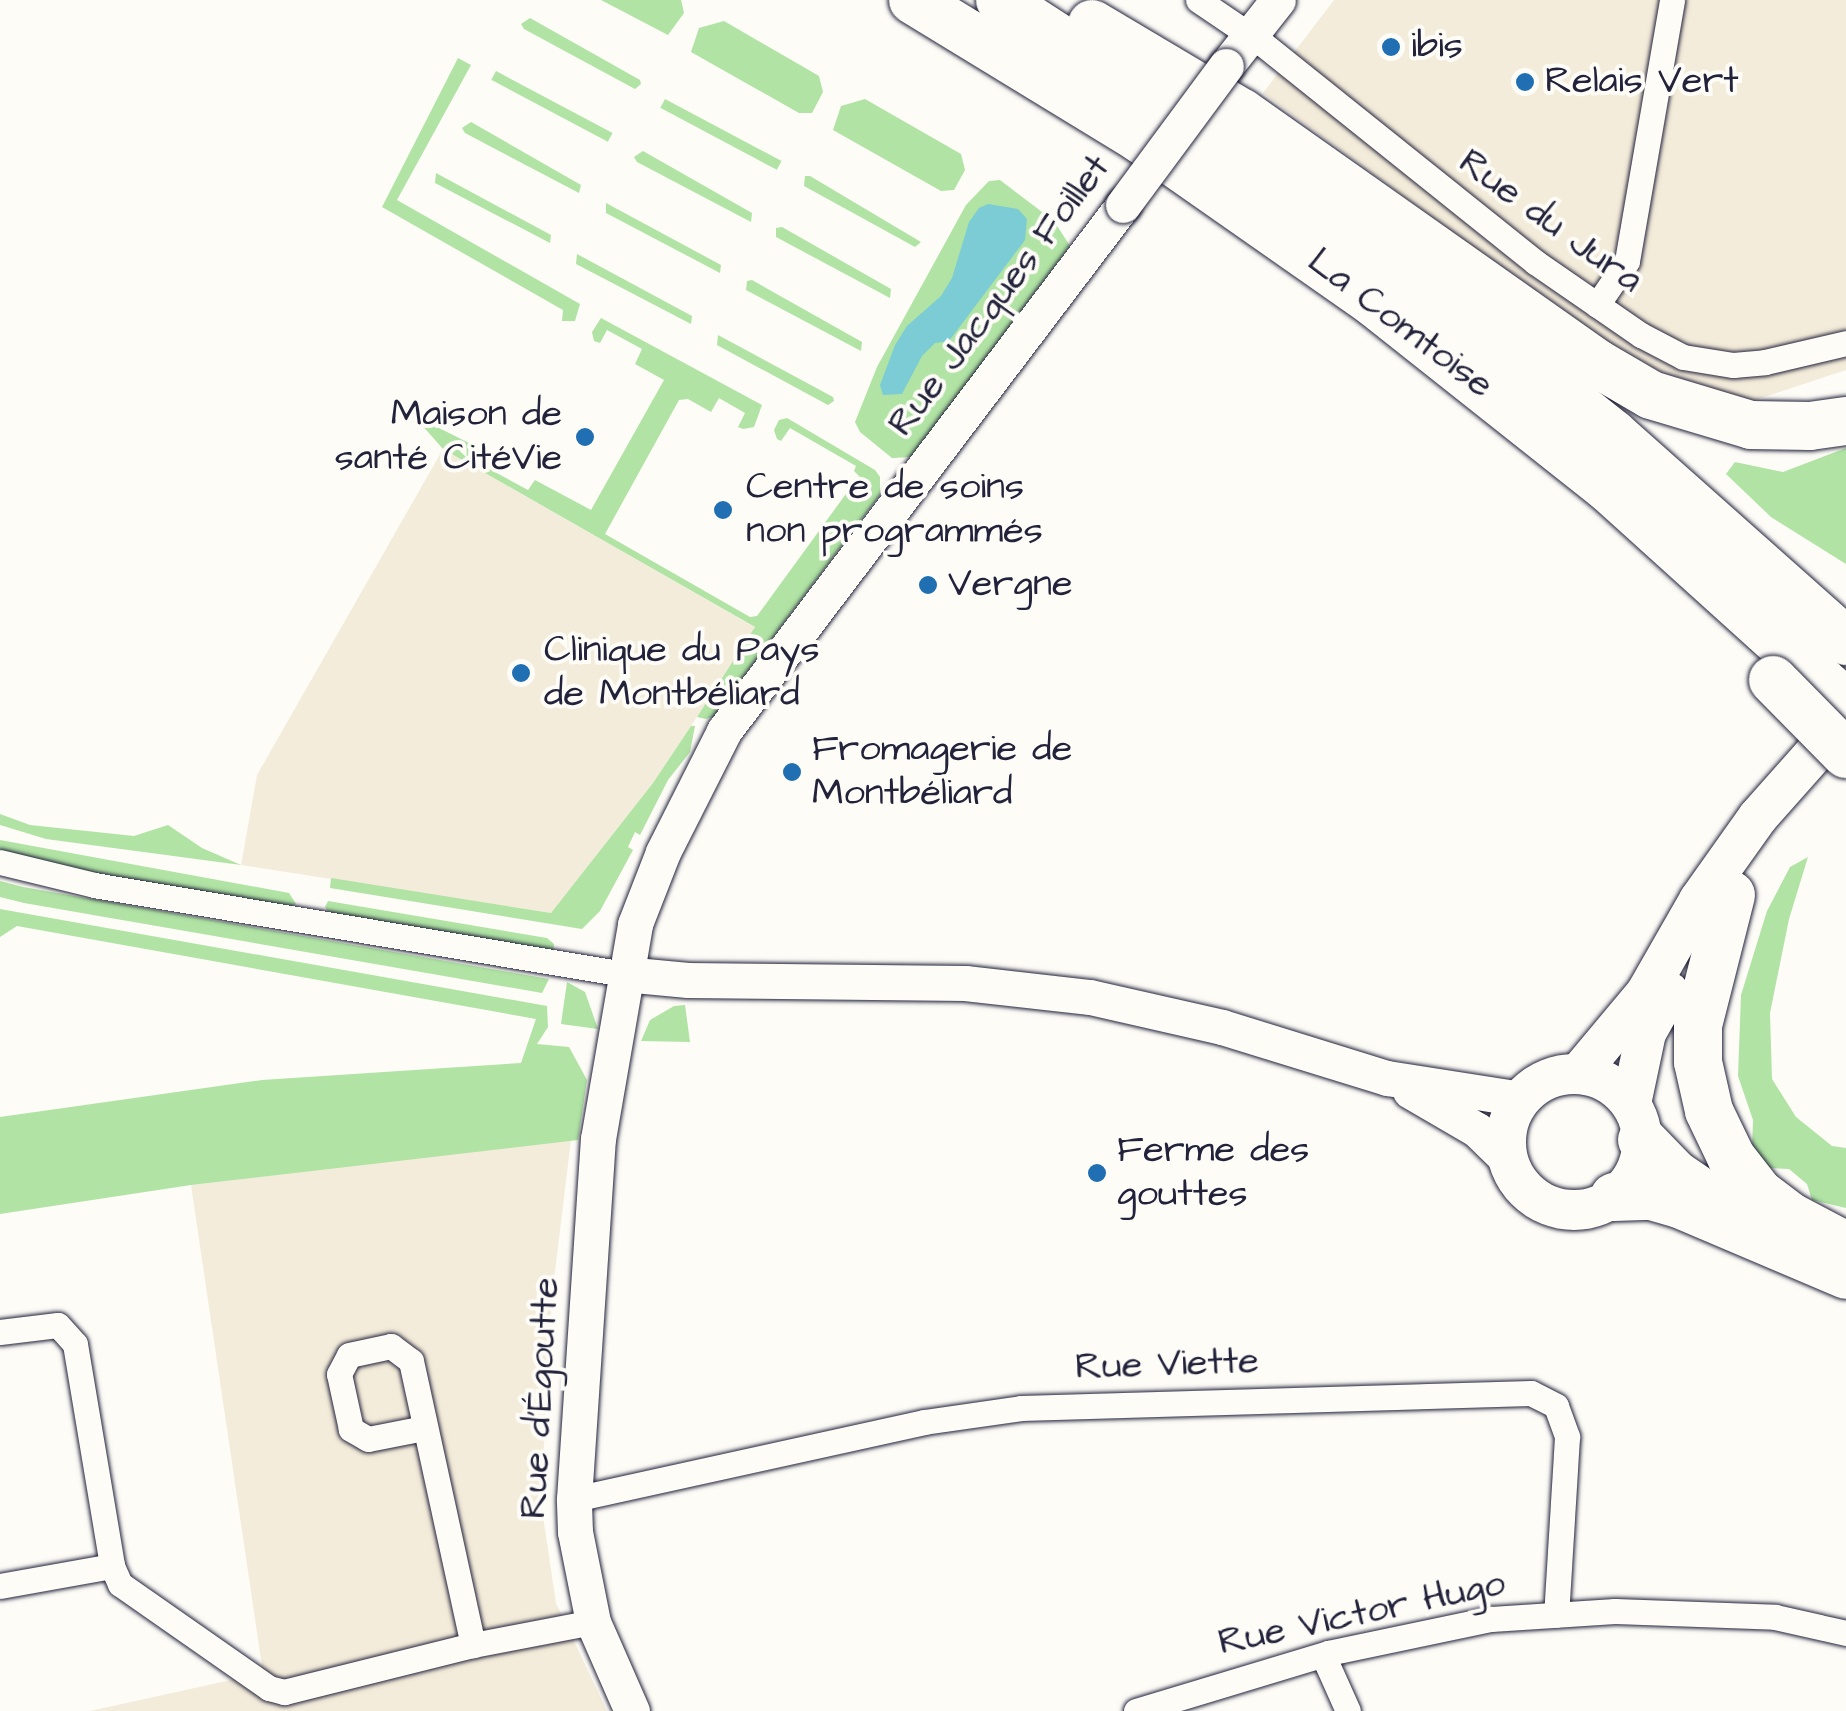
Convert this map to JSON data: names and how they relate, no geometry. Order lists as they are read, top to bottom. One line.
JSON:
{"streets":{"highway":["La Comtoise"],"main road":["Rue Jacques Foillet","Rue d'Égoutte"],"street":["Rue du Jura","Rue Viette","Rue Victor Hugo"]},"crossings":[["Rue du Jura","Rue Jacques Foillet"],["Rue Jacques Foillet","Rue d'Égoutte"],["Rue Viette","Rue d'Égoutte"],["Rue Viette","Rue Victor Hugo"]],"places":["ibis","Relais Vert","Maison de santé CitéVie","Centre de soins non programmés","Vergne","Clinique du Pays de Montbéliard","Fromagerie de Montbéliard","Ferme des gouttes"]}
